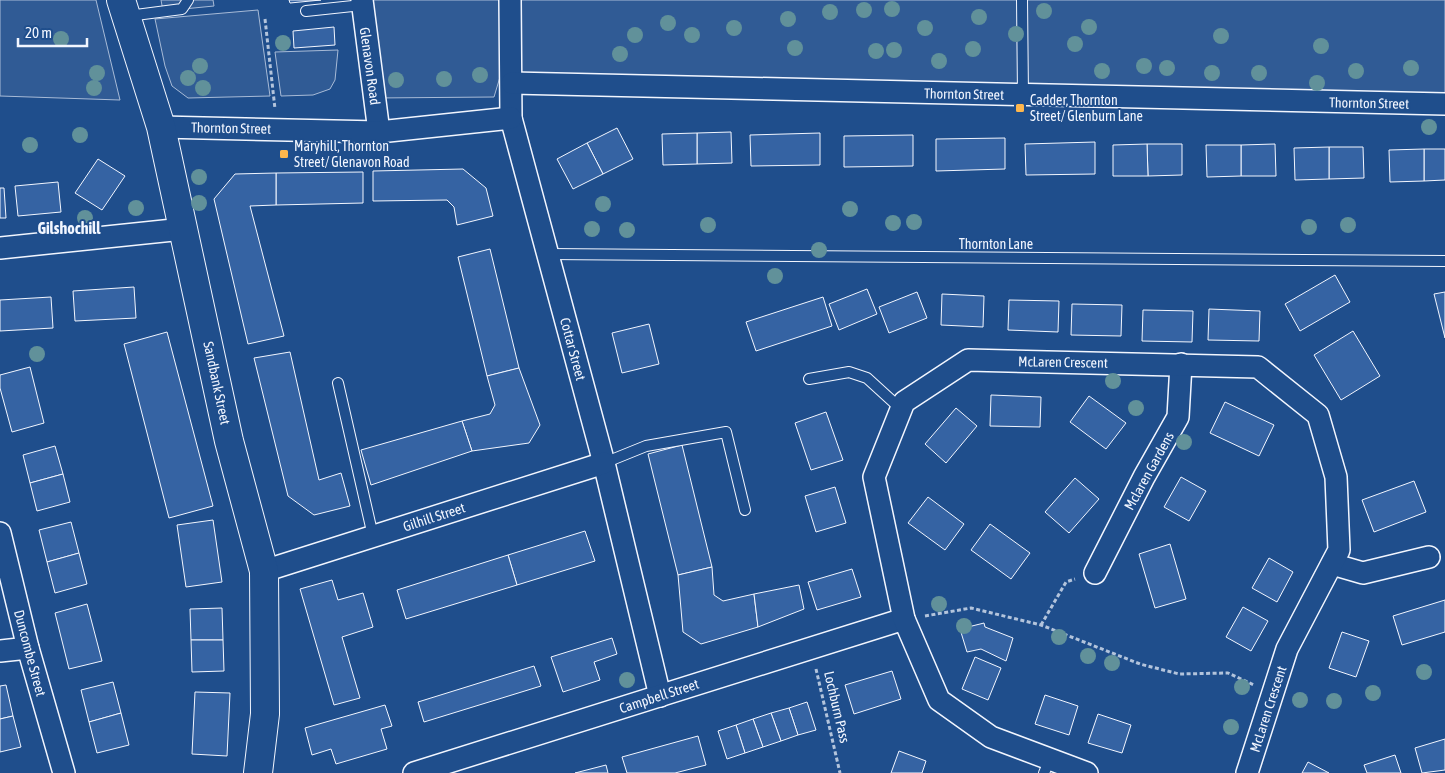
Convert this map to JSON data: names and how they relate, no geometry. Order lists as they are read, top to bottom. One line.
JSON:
{"streets":{"street":["Glenavon Road","Thornton Street","Cottar Street","McLaren Crescent","Sandbank Street","Mclaren Gardens","Gilhill Street","Duncombe Street","Campbell Street"],"lane":["Thornton Lane"],"path":["Lochburn Pass"]},"crossings":[["Glenavon Road","Thornton Street"],["Thornton Street","Cottar Street"],["Thornton Street","Sandbank Street"],["Thornton Lane","Cottar Street"],["Cottar Street","Gilhill Street"],["Cottar Street","Campbell Street"],["McLaren Crescent","Mclaren Gardens"],["McLaren Crescent","Campbell Street"],["Sandbank Street","Gilhill Street"],["Campbell Street","Lochburn Pass"]],"districts":["Gilshochill"],"places":{"transit":["Cadder, Thornton Street/ Glenburn Lane","Maryhill, Thornton Street/ Glenavon Road"]},"scale_bar":"20 m"}
